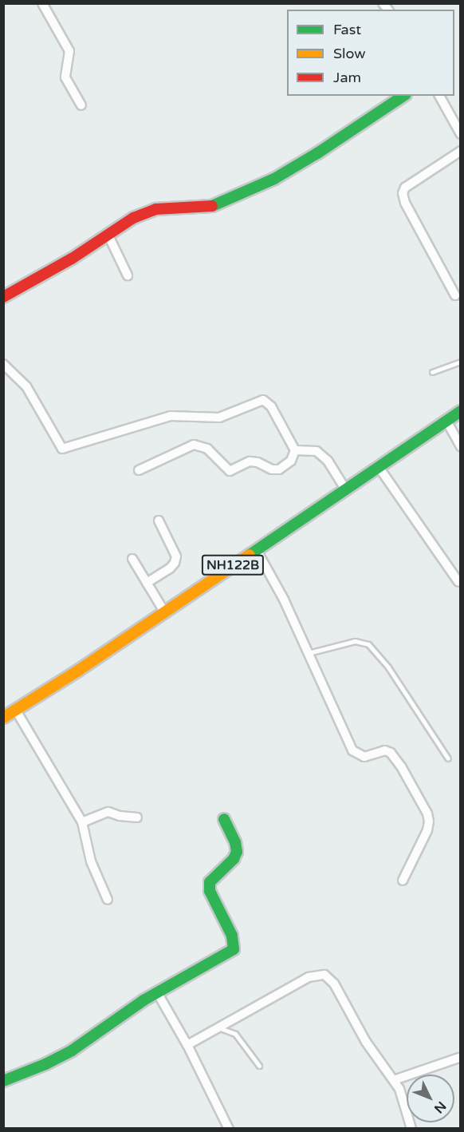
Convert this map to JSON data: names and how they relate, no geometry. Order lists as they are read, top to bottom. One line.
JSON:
{"streets":{"main road":["NH122B"]},"legend":["Fast","Slow","Jam"],"north":"bottom right"}
